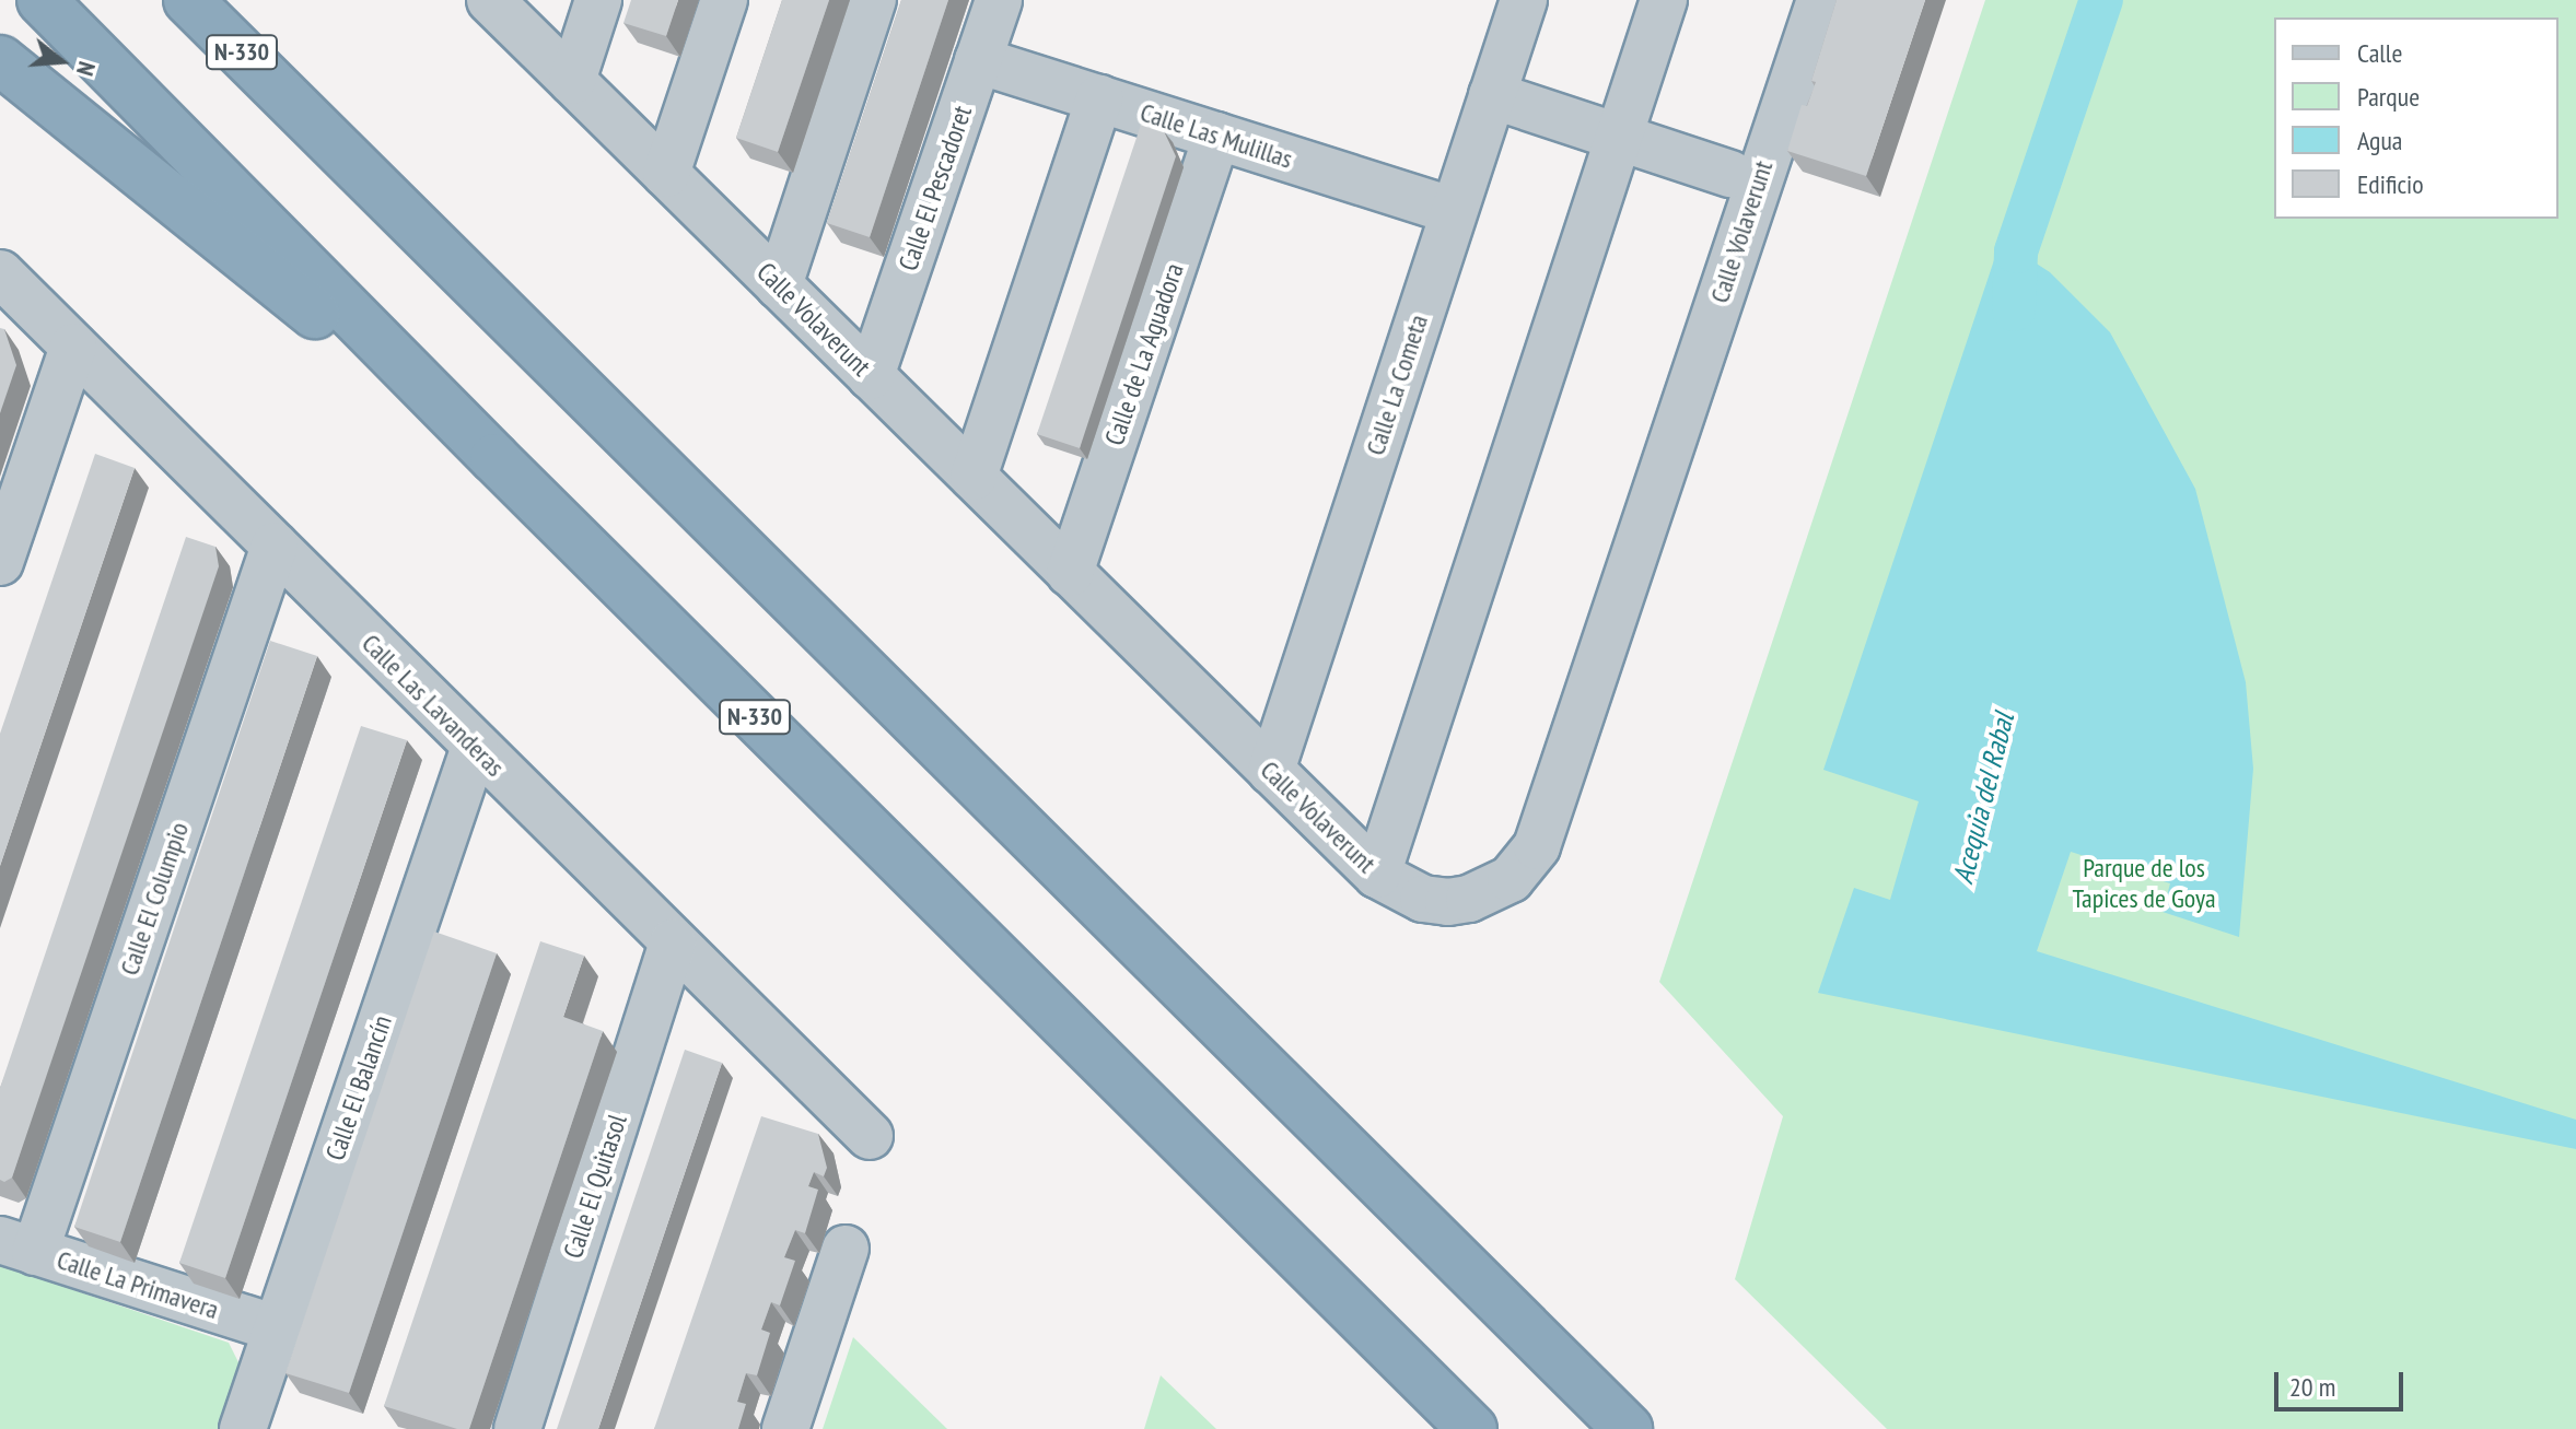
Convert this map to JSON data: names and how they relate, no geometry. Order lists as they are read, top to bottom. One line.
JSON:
{"streets":{"highway":["N-330"],"street":["Calle Las Mulillas","Calle El Pescadoret","Calle Volaverunt","Calle de La Aguadora","Calle La Cometa","Calle Las Lavanderas","Calle El Columpio","Calle El Balancín","Calle El Quitasol","Calle La Primavera"]},"crossings":[["Calle Las Mulillas","Calle El Pescadoret"],["Calle Las Mulillas","Calle de La Aguadora"],["Calle Las Mulillas","Calle La Cometa"],["Calle El Pescadoret","Calle Volaverunt"],["Calle Volaverunt","Calle de La Aguadora"],["Calle Volaverunt","Calle La Cometa"],["Calle Las Lavanderas","Calle El Columpio"],["Calle Las Lavanderas","Calle El Balancín"],["Calle Las Lavanderas","Calle El Quitasol"],["Calle El Columpio","Calle La Primavera"],["Calle El Balancín","Calle La Primavera"]],"water":["Acequia del Rabal"],"parks":["Parque de los Tapices de Goya"],"legend":["Calle","Parque","Agua","Edificio"],"scale_bar":"20 m","north":"right"}
